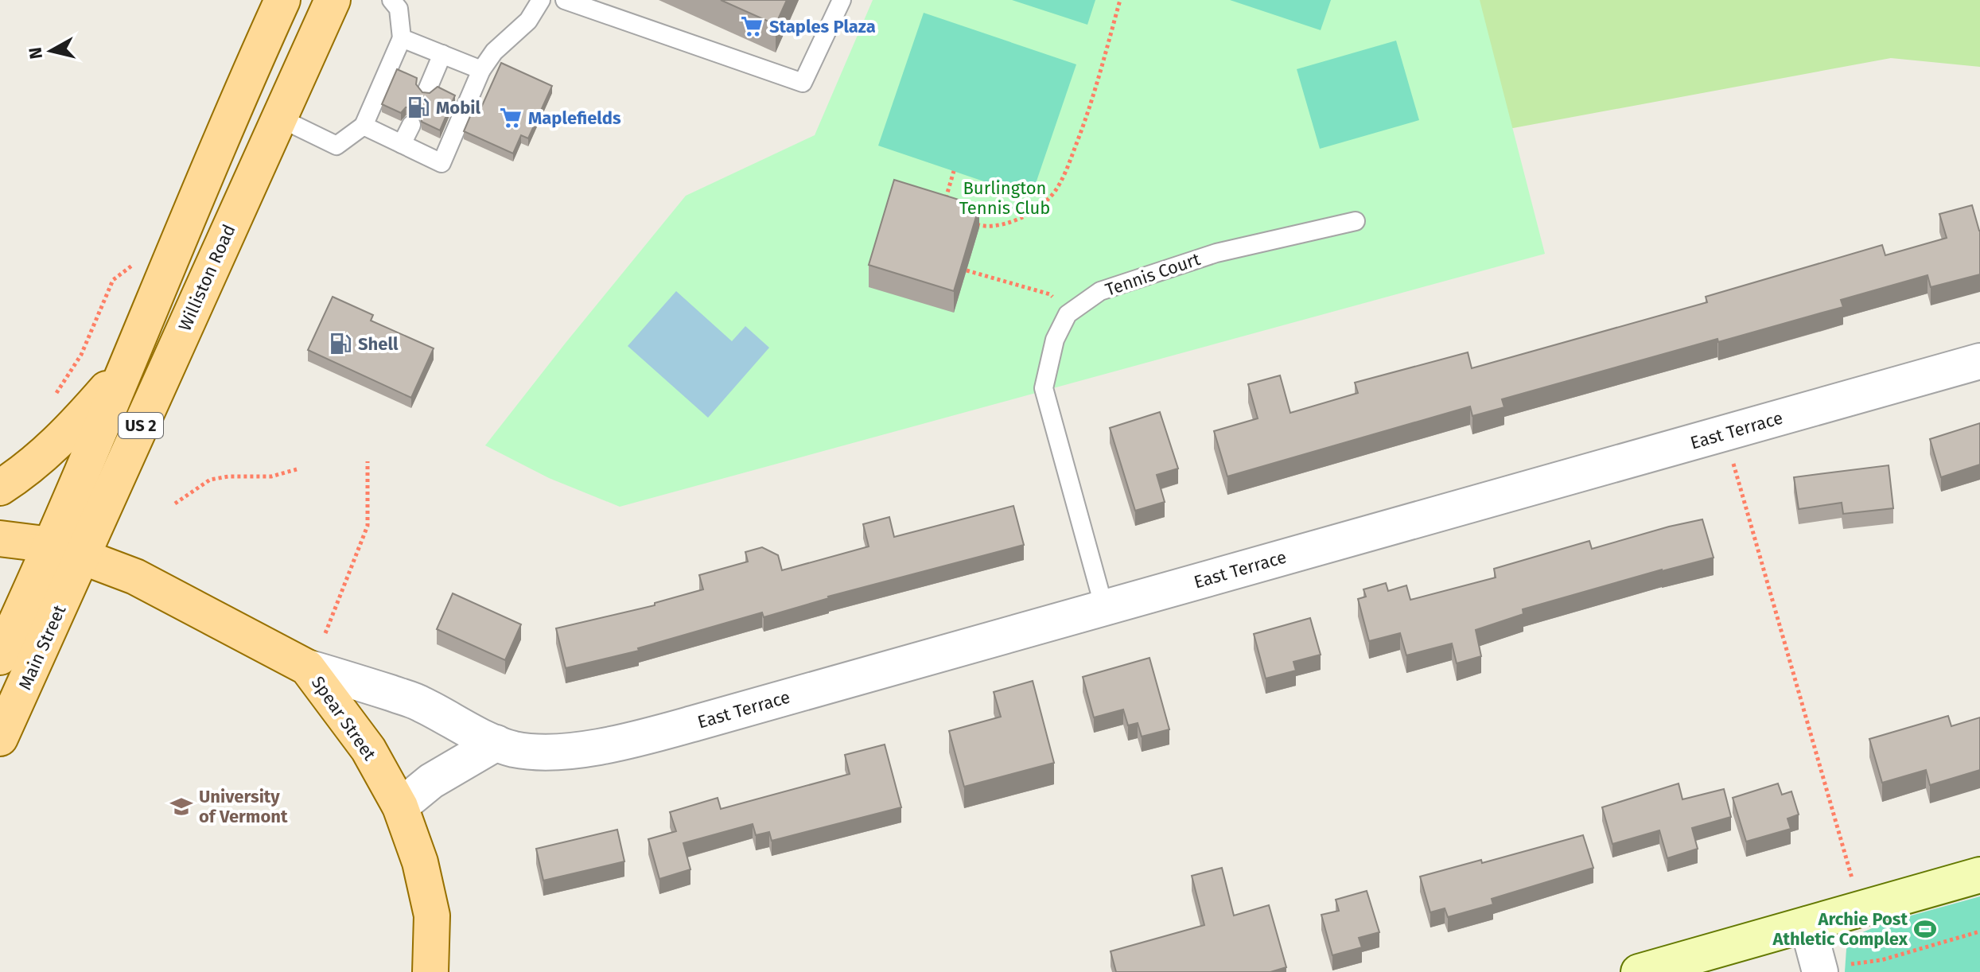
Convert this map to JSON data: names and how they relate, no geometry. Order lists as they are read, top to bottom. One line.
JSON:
{"streets":{"main road":["Williston Road","US 2","Main Street","Spear Street"],"street":["East Terrace"],"lane":["Tennis Court"]},"crossings":[["Tennis Court","East Terrace"],["Williston Road","Main Street"],["Williston Road","Spear Street"],["US 2","Main Street"],["US 2","Spear Street"],["East Terrace","Spear Street"],["Main Street","Spear Street"]],"parks":["Burlington Tennis Club"],"places":{"supermarket":["Staples Plaza","Maplefields"],"fuel station":["Mobil","Shell"],"school or university":["University of Vermont"],"sports":["Archie Post Athletic Complex"]},"north":"left"}
